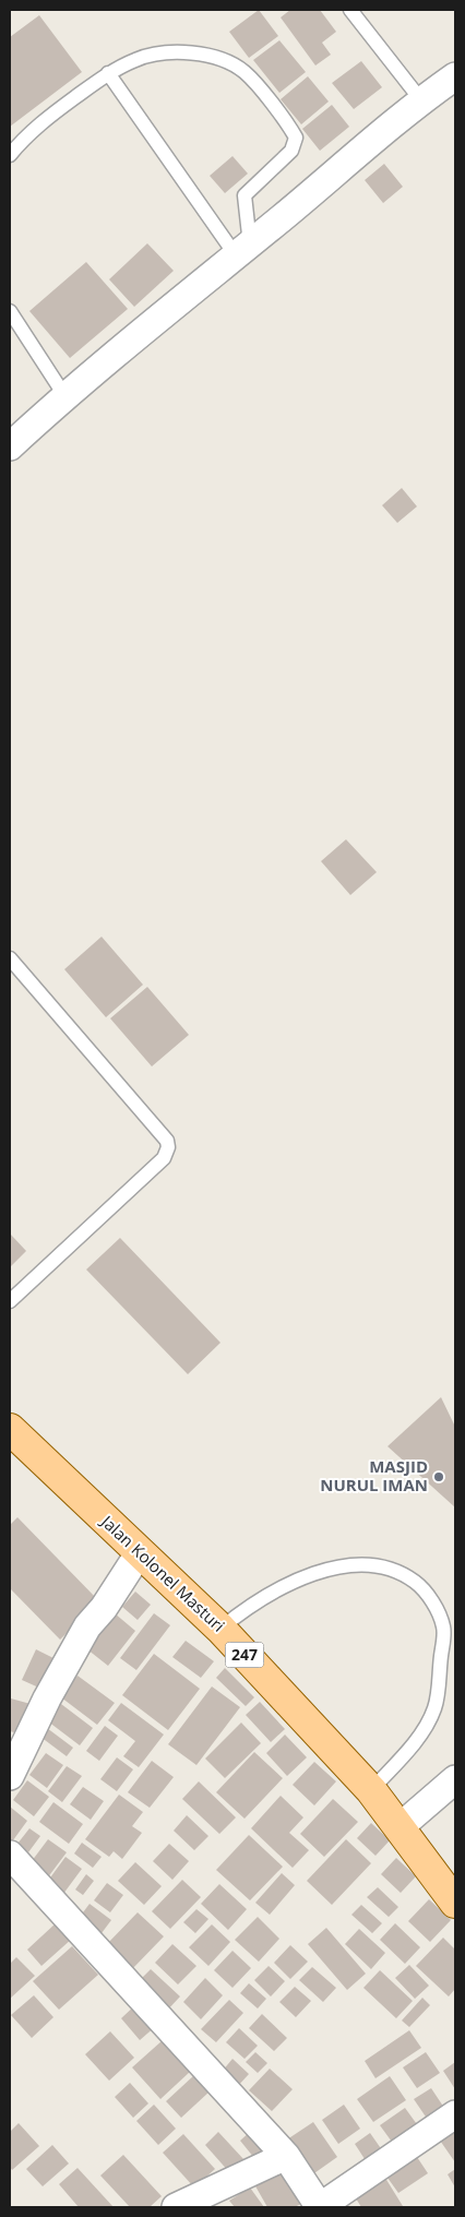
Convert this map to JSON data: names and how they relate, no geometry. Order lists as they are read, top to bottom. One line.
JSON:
{"streets":{"main road":["Jalan Kolonel Masturi","247"]},"places":["MASJID NURUL IMAN"]}
